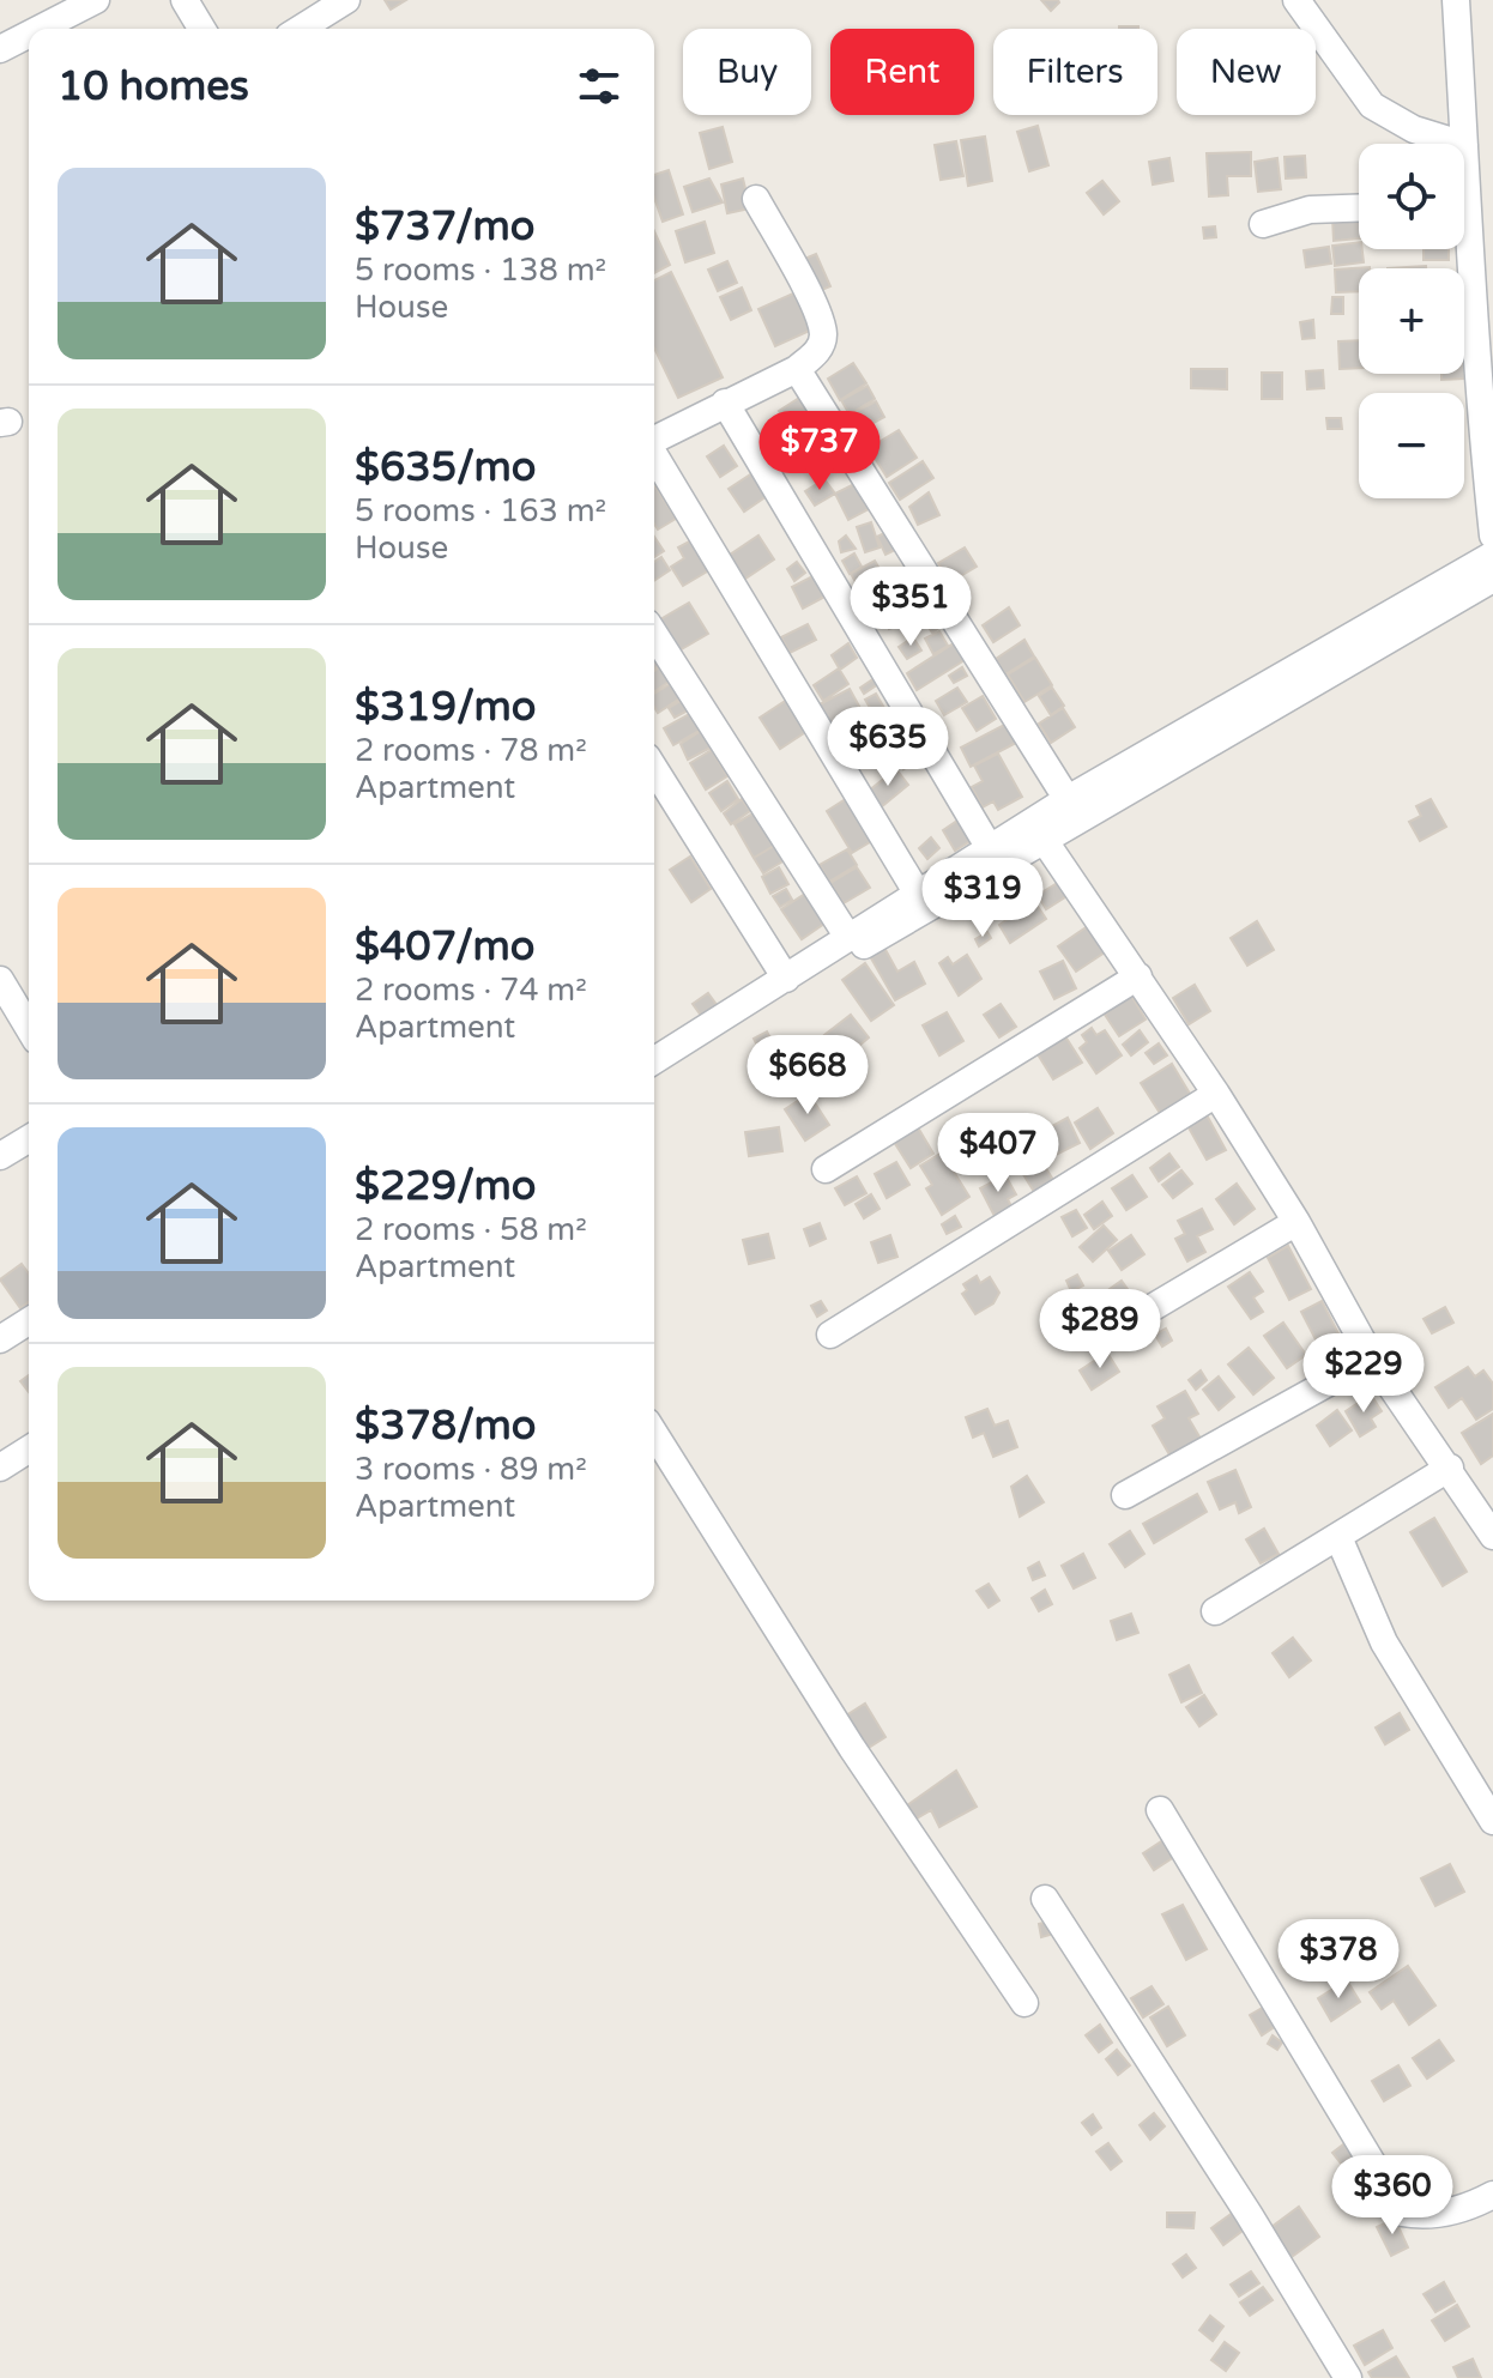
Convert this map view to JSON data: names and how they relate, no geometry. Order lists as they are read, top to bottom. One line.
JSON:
{"page":{"chip":["Buy","Rent","Filters","New"],"heading":"10 homes","map_buttons":["+","−"],"list":[{"name":"$737/mo","note":"5 rooms · 138 m² · House"},{"name":"$635/mo","note":"5 rooms · 163 m² · House"},{"name":"$319/mo","note":"2 rooms · 78 m² · Apartment"},{"name":"$407/mo","note":"2 rooms · 74 m² · Apartment"},{"name":"$229/mo","note":"2 rooms · 58 m² · Apartment"},{"name":"$378/mo","note":"3 rooms · 89 m² · Apartment"}],"price":["$737","$351","$635","$319","$668","$407","$289","$229","$378","$360"]}}
